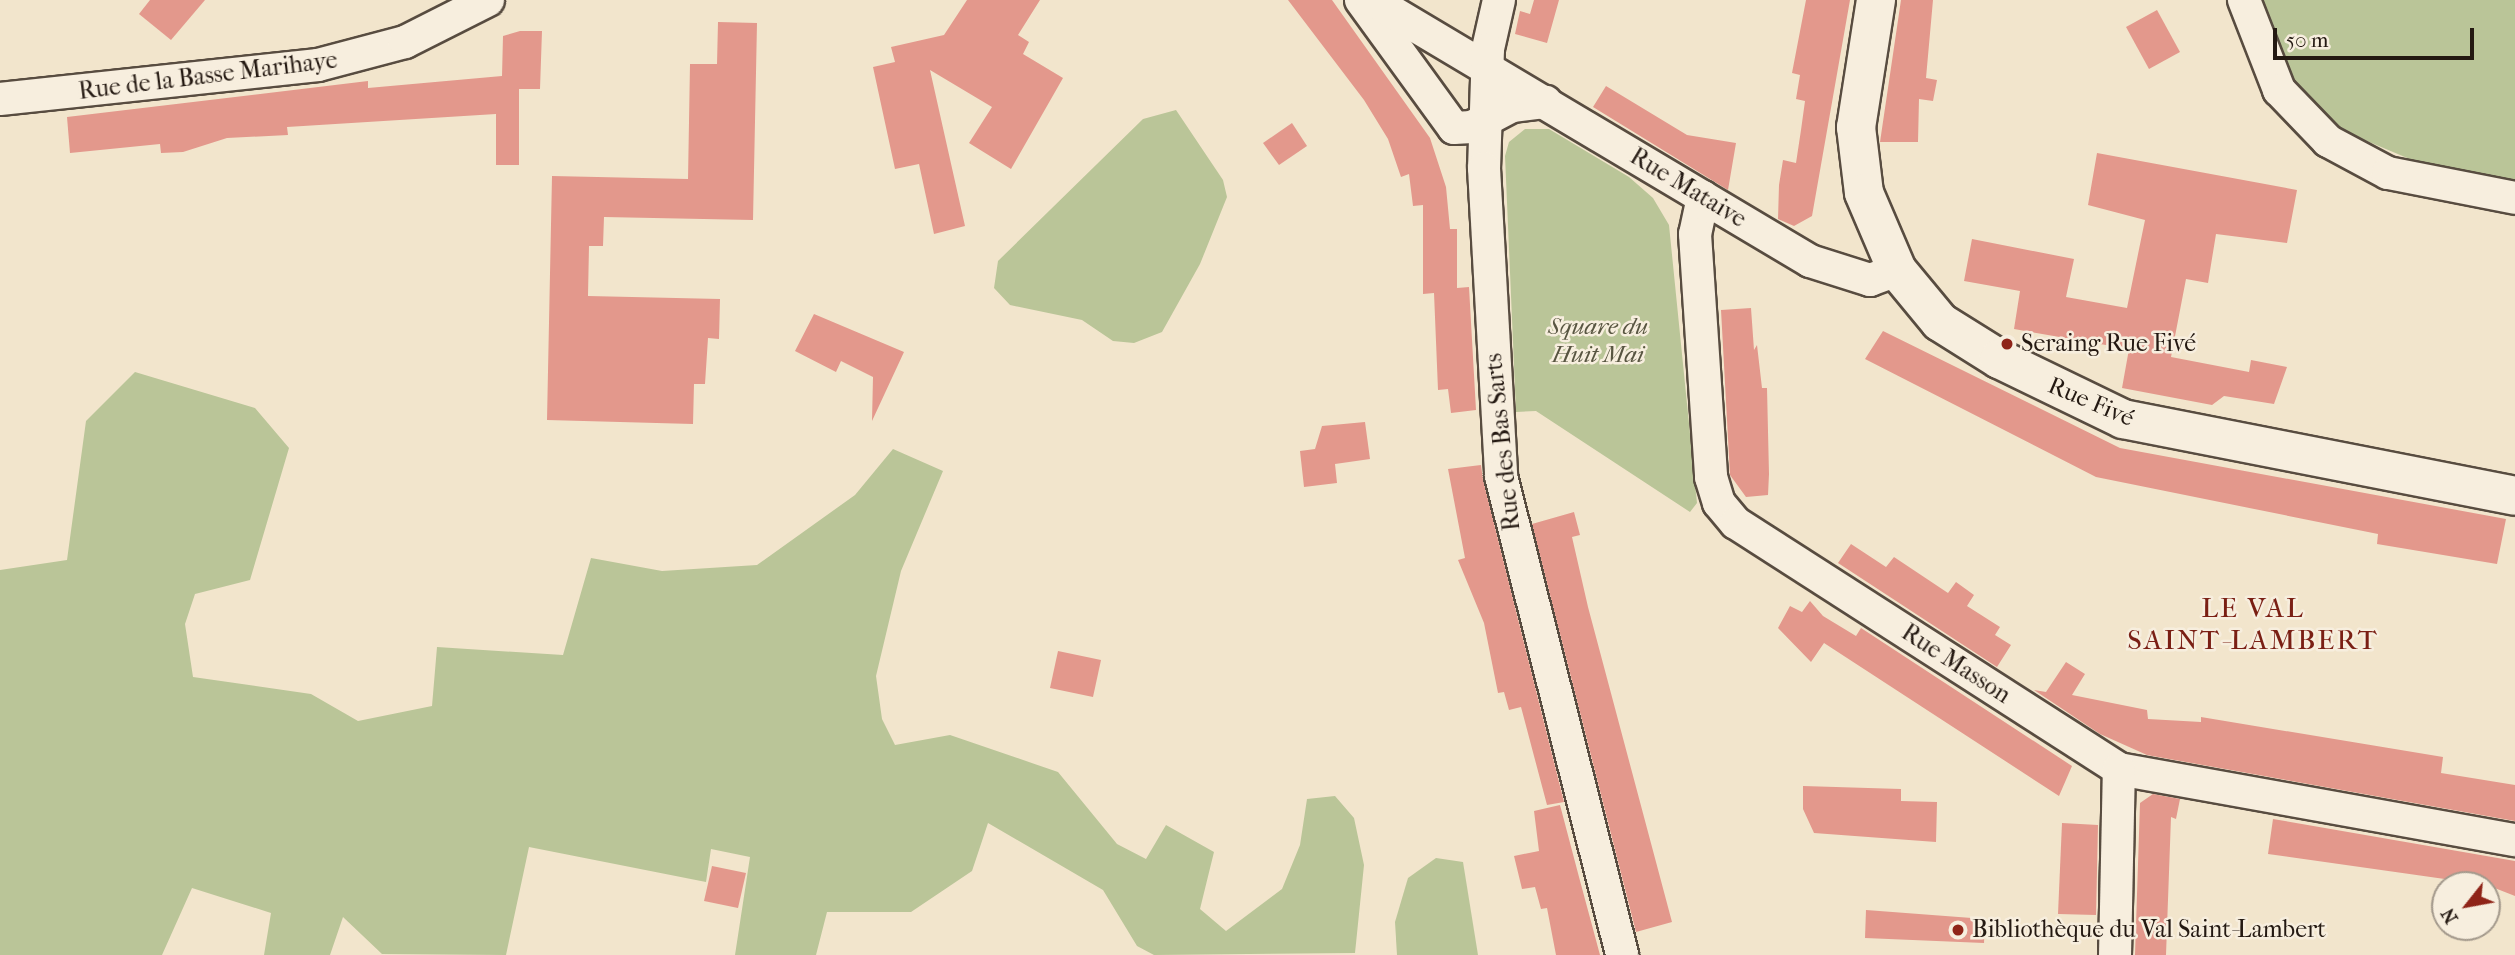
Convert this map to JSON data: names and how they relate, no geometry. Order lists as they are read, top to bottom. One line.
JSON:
{"streets":{"street":["Rue de la Basse Marihaye","Rue Mataive","Rue Fivé","Rue des Bas Sarts","Rue Masson"]},"crossings":[["Rue Mataive","Rue Fivé"],["Rue Mataive","Rue des Bas Sarts"],["Rue Mataive","Rue Masson"]],"districts":["LE VAL SAINT-LAMBERT"],"parks":["Square du Huit Mai"],"places":["Seraing Rue Fivé","Bibliothèque du Val Saint-Lambert"],"scale_bar":"50 m","north":"bottom left"}
